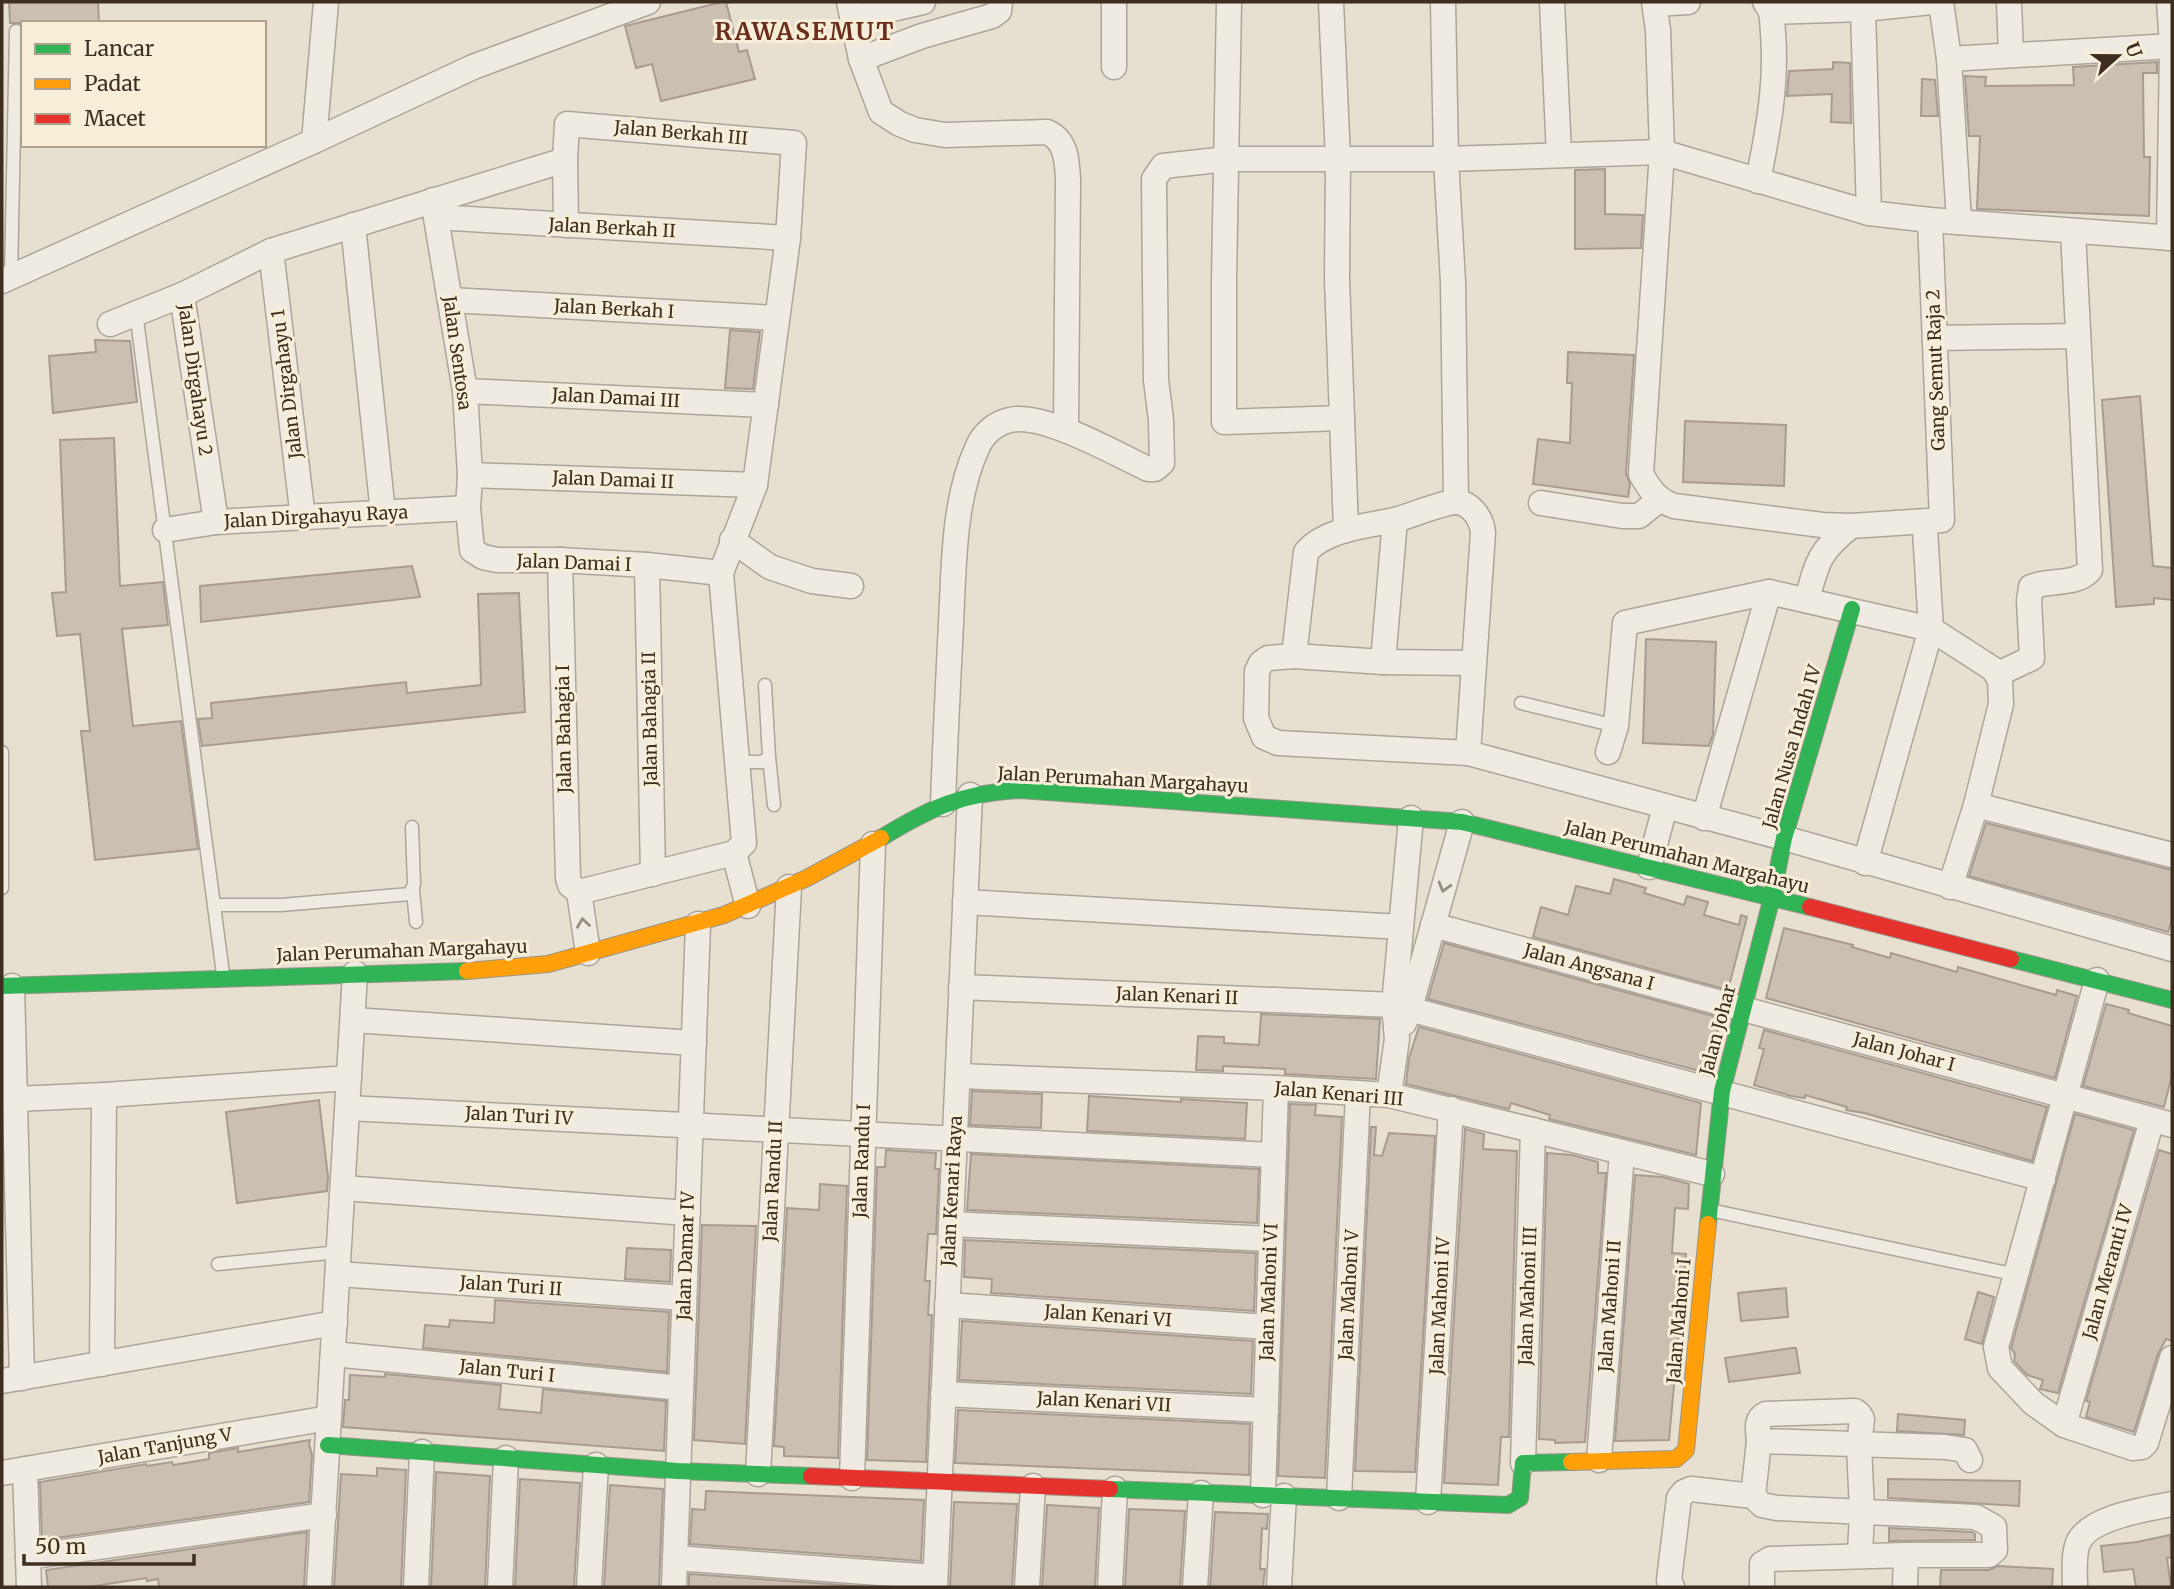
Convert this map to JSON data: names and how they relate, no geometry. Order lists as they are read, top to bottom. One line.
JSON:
{"streets":{"street":["Jalan Berkah III","Jalan Berkah II","Jalan Berkah I","Jalan Sentosa","Gang Semut Raja 2","Jalan Dirgahayu 2","Jalan Dirgahayu 1","Jalan Damai III","Jalan Damai II","Jalan Dirgahayu Raya","Jalan Damai I","Jalan Bahagia II","Jalan Bahagia I","Jalan Nusa Indah IV","Jalan Perumahan Margahayu","Jalan Angsana I","Jalan Kenari II","Jalan Johar","Jalan Johar I","Jalan Kenari III","Jalan Turi IV","Jalan Randu I","Jalan Randu II","Jalan Kenari Raya","Jalan Damar IV","Jalan Meranti IV","Jalan Turi II","Jalan Mahoni VI","Jalan Mahoni V","Jalan Mahoni III","Jalan Mahoni IV","Jalan Mahoni II","Jalan Kenari VI","Jalan Mahoni I","Jalan Turi I","Jalan Kenari VII","Jalan Tanjung V"]},"crossings":[["Jalan Berkah III","Jalan Berkah II"],["Jalan Berkah III","Jalan Dirgahayu 2"],["Jalan Berkah II","Jalan Sentosa"],["Jalan Berkah II","Jalan Dirgahayu 2"],["Jalan Berkah I","Jalan Sentosa"],["Jalan Sentosa","Jalan Dirgahayu 2"],["Jalan Sentosa","Jalan Damai III"],["Jalan Sentosa","Jalan Damai II"],["Jalan Sentosa","Jalan Dirgahayu Raya"],["Jalan Sentosa","Jalan Damai I"],["Jalan Dirgahayu 2","Jalan Dirgahayu 1"],["Jalan Dirgahayu 2","Jalan Dirgahayu Raya"],["Jalan Dirgahayu 1","Jalan Dirgahayu Raya"],["Jalan Dirgahayu Raya","Jalan Damai I"],["Jalan Damai I","Jalan Bahagia II"],["Jalan Damai I","Jalan Bahagia I"],["Jalan Bahagia I","Jalan Perumahan Margahayu"],["Jalan Nusa Indah IV","Jalan Perumahan Margahayu"],["Jalan Nusa Indah IV","Jalan Johar"],["Jalan Perumahan Margahayu","Jalan Johar"],["Jalan Perumahan Margahayu","Jalan Randu I"],["Jalan Perumahan Margahayu","Jalan Randu II"],["Jalan Perumahan Margahayu","Jalan Kenari Raya"],["Jalan Perumahan Margahayu","Jalan Damar IV"],["Jalan Angsana I","Jalan Johar"],["Jalan Angsana I","Jalan Johar I"],["Jalan Kenari II","Jalan Johar"],["Jalan Kenari II","Jalan Kenari Raya"],["Jalan Johar","Jalan Johar I"],["Jalan Johar","Jalan Kenari III"],["Jalan Johar","Jalan Mahoni I"],["Jalan Johar I","Jalan Meranti IV"],["Jalan Kenari III","Jalan Kenari Raya"],["Jalan Kenari III","Jalan Mahoni VI"],["Jalan Kenari III","Jalan Mahoni V"],["Jalan Kenari III","Jalan Mahoni III"],["Jalan Kenari III","Jalan Mahoni IV"],["Jalan Kenari III","Jalan Mahoni II"],["Jalan Kenari III","Jalan Mahoni I"],["Jalan Turi IV","Jalan Randu I"],["Jalan Turi IV","Jalan Randu II"],["Jalan Turi IV","Jalan Kenari Raya"],["Jalan Turi IV","Jalan Damar IV"],["Jalan Turi IV","Jalan Mahoni VI"],["Jalan Kenari Raya","Jalan Kenari VI"],["Jalan Kenari Raya","Jalan Kenari VII"],["Jalan Damar IV","Jalan Turi II"],["Jalan Damar IV","Jalan Turi I"],["Jalan Mahoni VI","Jalan Kenari VI"],["Jalan Mahoni VI","Jalan Kenari VII"],["Jalan Mahoni II","Jalan Mahoni I"]],"districts":["RAWASEMUT"],"legend":["Lancar","Padat","Macet"],"scale_bar":"50 m","north":"right"}
